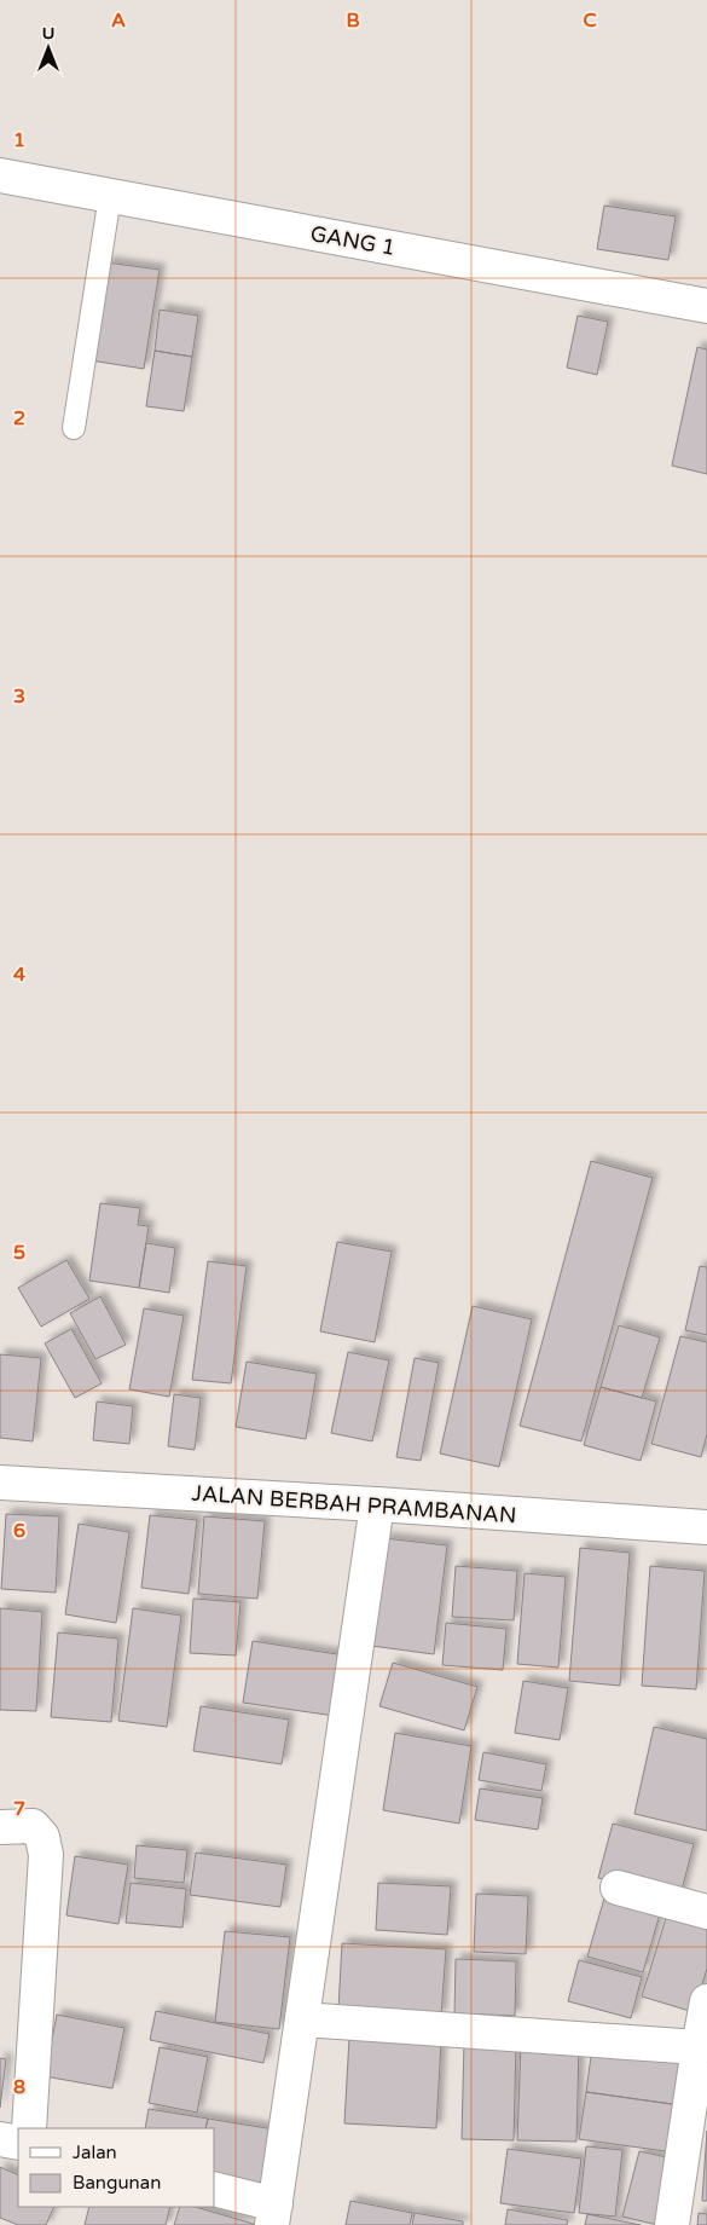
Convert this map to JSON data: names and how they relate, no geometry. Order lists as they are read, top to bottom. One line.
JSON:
{"streets":{"street":["GANG 1","JALAN BERBAH PRAMBANAN"]},"legend":["Jalan","Bangunan"],"north":"top","grid":{"columns":["A","B","C"],"rows":["1","2","3","4","5","6","7","8"]}}
